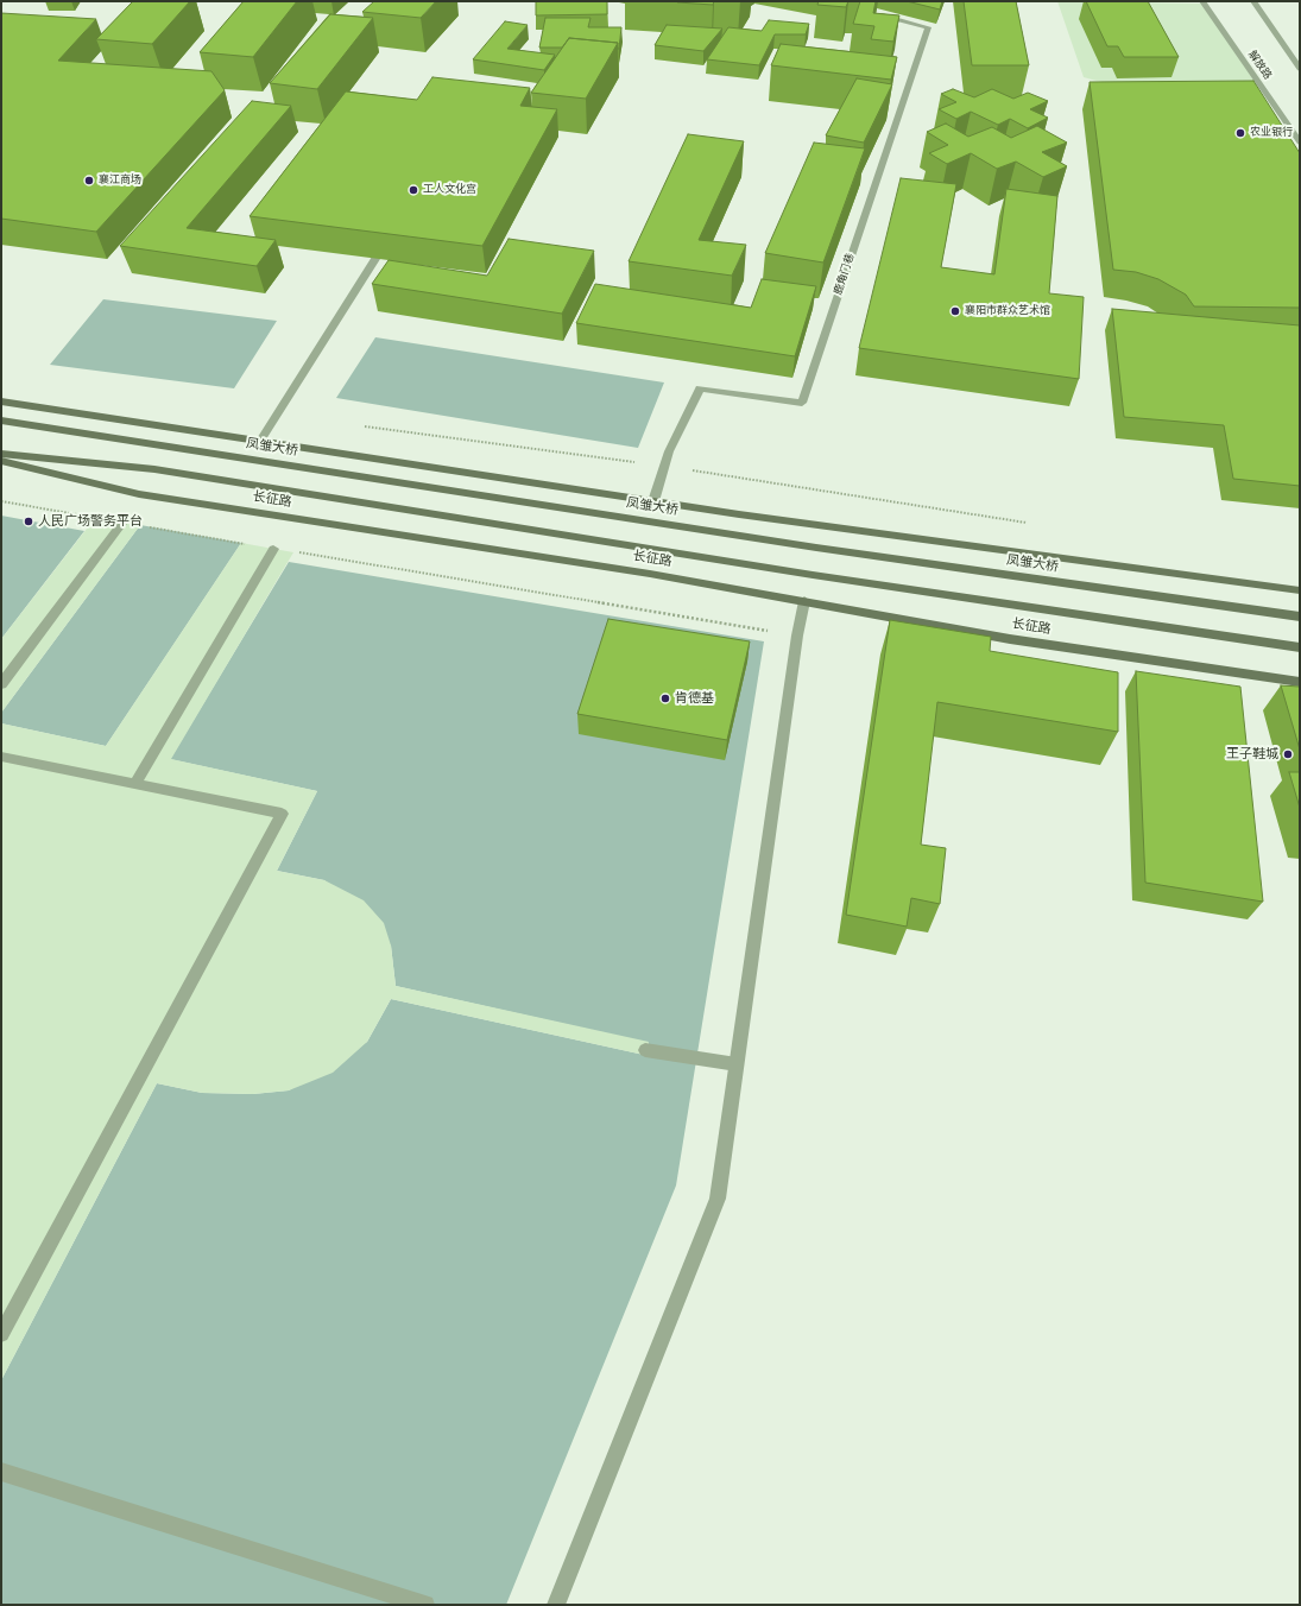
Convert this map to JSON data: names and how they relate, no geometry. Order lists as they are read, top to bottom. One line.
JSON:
{"streets":{"main road":["凤雏大桥","长征路"],"street":["解放路","鹿角门巷"]},"places":["农业银行","襄江商场","工人文化宫","襄阳市群众艺术馆","人民广场警务平台","肯德基","王子鞋城"]}
